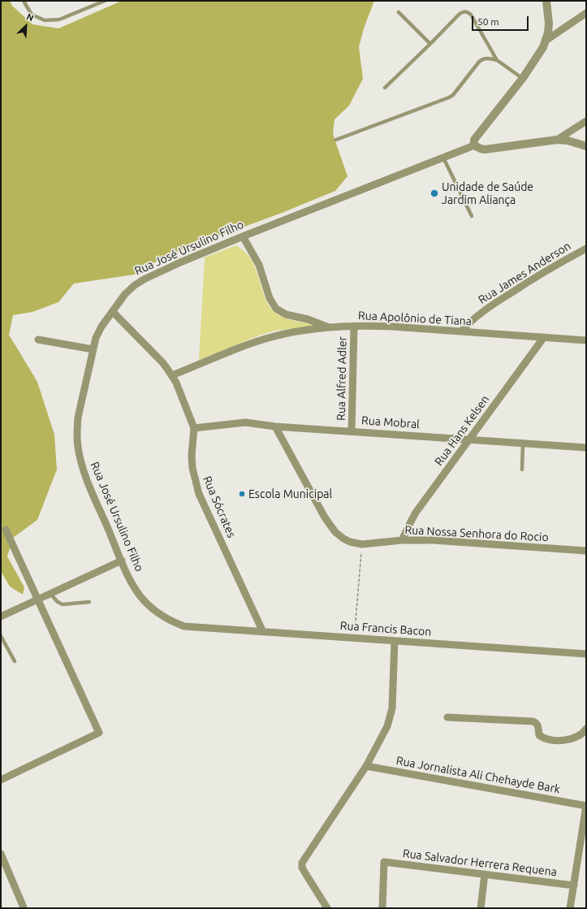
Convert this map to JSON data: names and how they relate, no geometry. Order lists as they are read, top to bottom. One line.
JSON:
{"streets":{"street":["Rua José Ursulino Filho","Rua James Anderson","Rua Apolônio de Tiana","Rua Alfred Adler","Rua Mobral","Rua Hans Kelsen","Rua Sócrates","Rua Nossa Senhora do Rocio","Rua Francis Bacon","Rua Jornalista Ali Chehayde Bark","Rua Salvador Herrera Requena"]},"crossings":[["Rua José Ursulino Filho","Rua Sócrates"],["Rua José Ursulino Filho","Rua Francis Bacon"],["Rua James Anderson","Rua Apolônio de Tiana"],["Rua Apolônio de Tiana","Rua Alfred Adler"],["Rua Apolônio de Tiana","Rua Hans Kelsen"],["Rua Apolônio de Tiana","Rua Sócrates"],["Rua Alfred Adler","Rua Mobral"],["Rua Mobral","Rua Hans Kelsen"],["Rua Mobral","Rua Sócrates"],["Rua Mobral","Rua Nossa Senhora do Rocio"],["Rua Hans Kelsen","Rua Nossa Senhora do Rocio"],["Rua Sócrates","Rua Francis Bacon"]],"places":["Unidade de Saúde Jardim Aliança","Escola Municipal"],"scale_bar":"50 m","north":"top right"}
